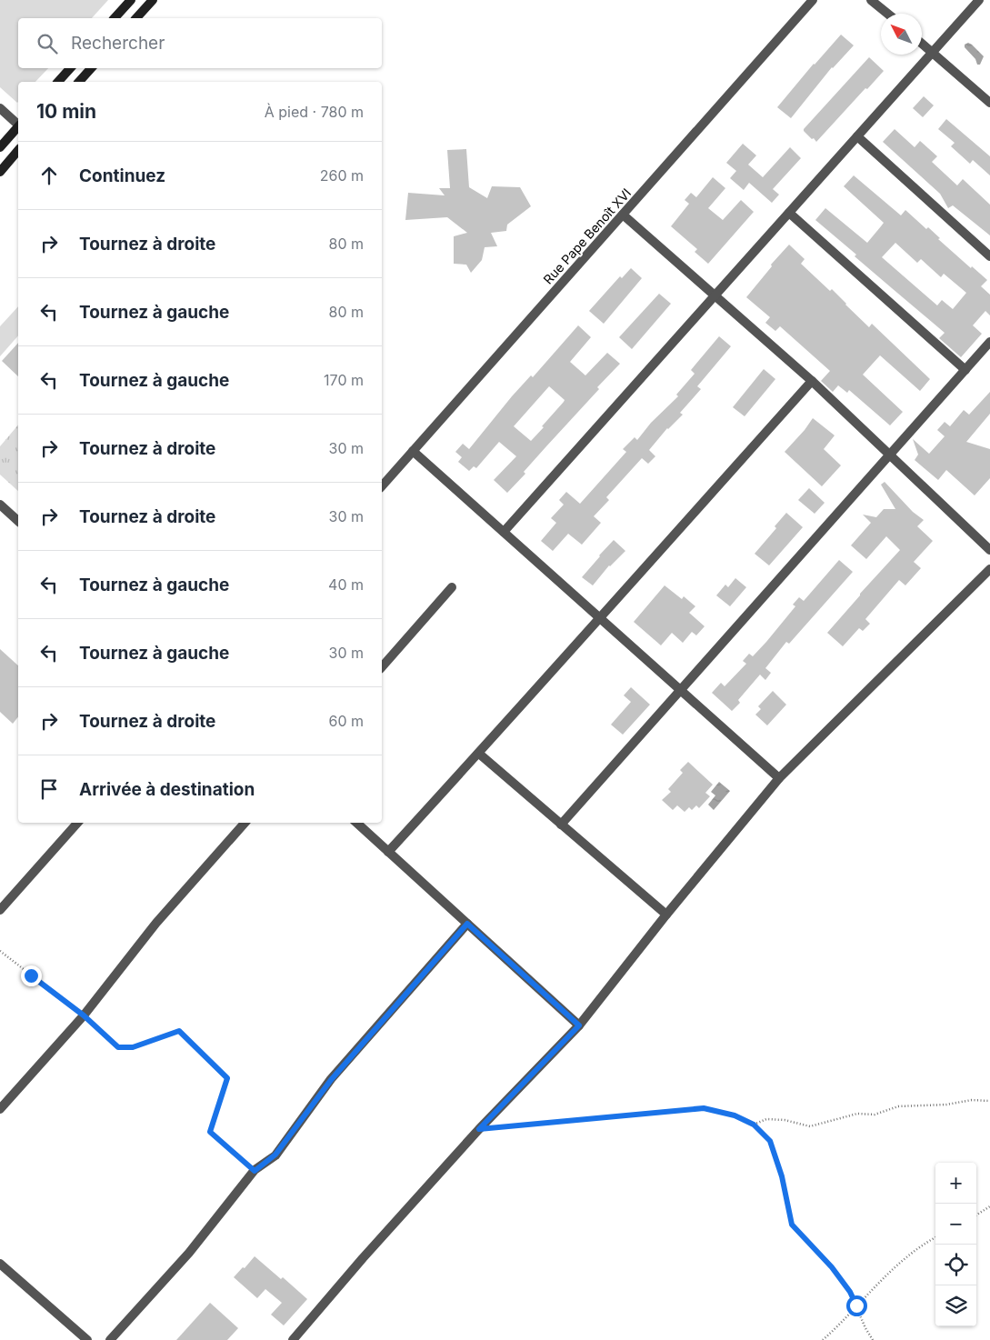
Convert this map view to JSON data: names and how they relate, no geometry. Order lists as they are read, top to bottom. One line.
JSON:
{"streets":{"street":["Rue Pape Benoît XVI"]},"north":"top left","page":{"search":"Rechercher","heading":["10 min","À pied · 780 m"],"list":[["Continuez","260 m"],["Tournez à droite","80 m"],["Tournez à gauche","80 m"],["Tournez à gauche","170 m"],["Tournez à droite","30 m"],["Tournez à droite","30 m"],["Tournez à gauche","40 m"],["Tournez à gauche","30 m"],["Tournez à droite","60 m"],"Arrivée à destination"],"map_buttons":["+","−"]}}
